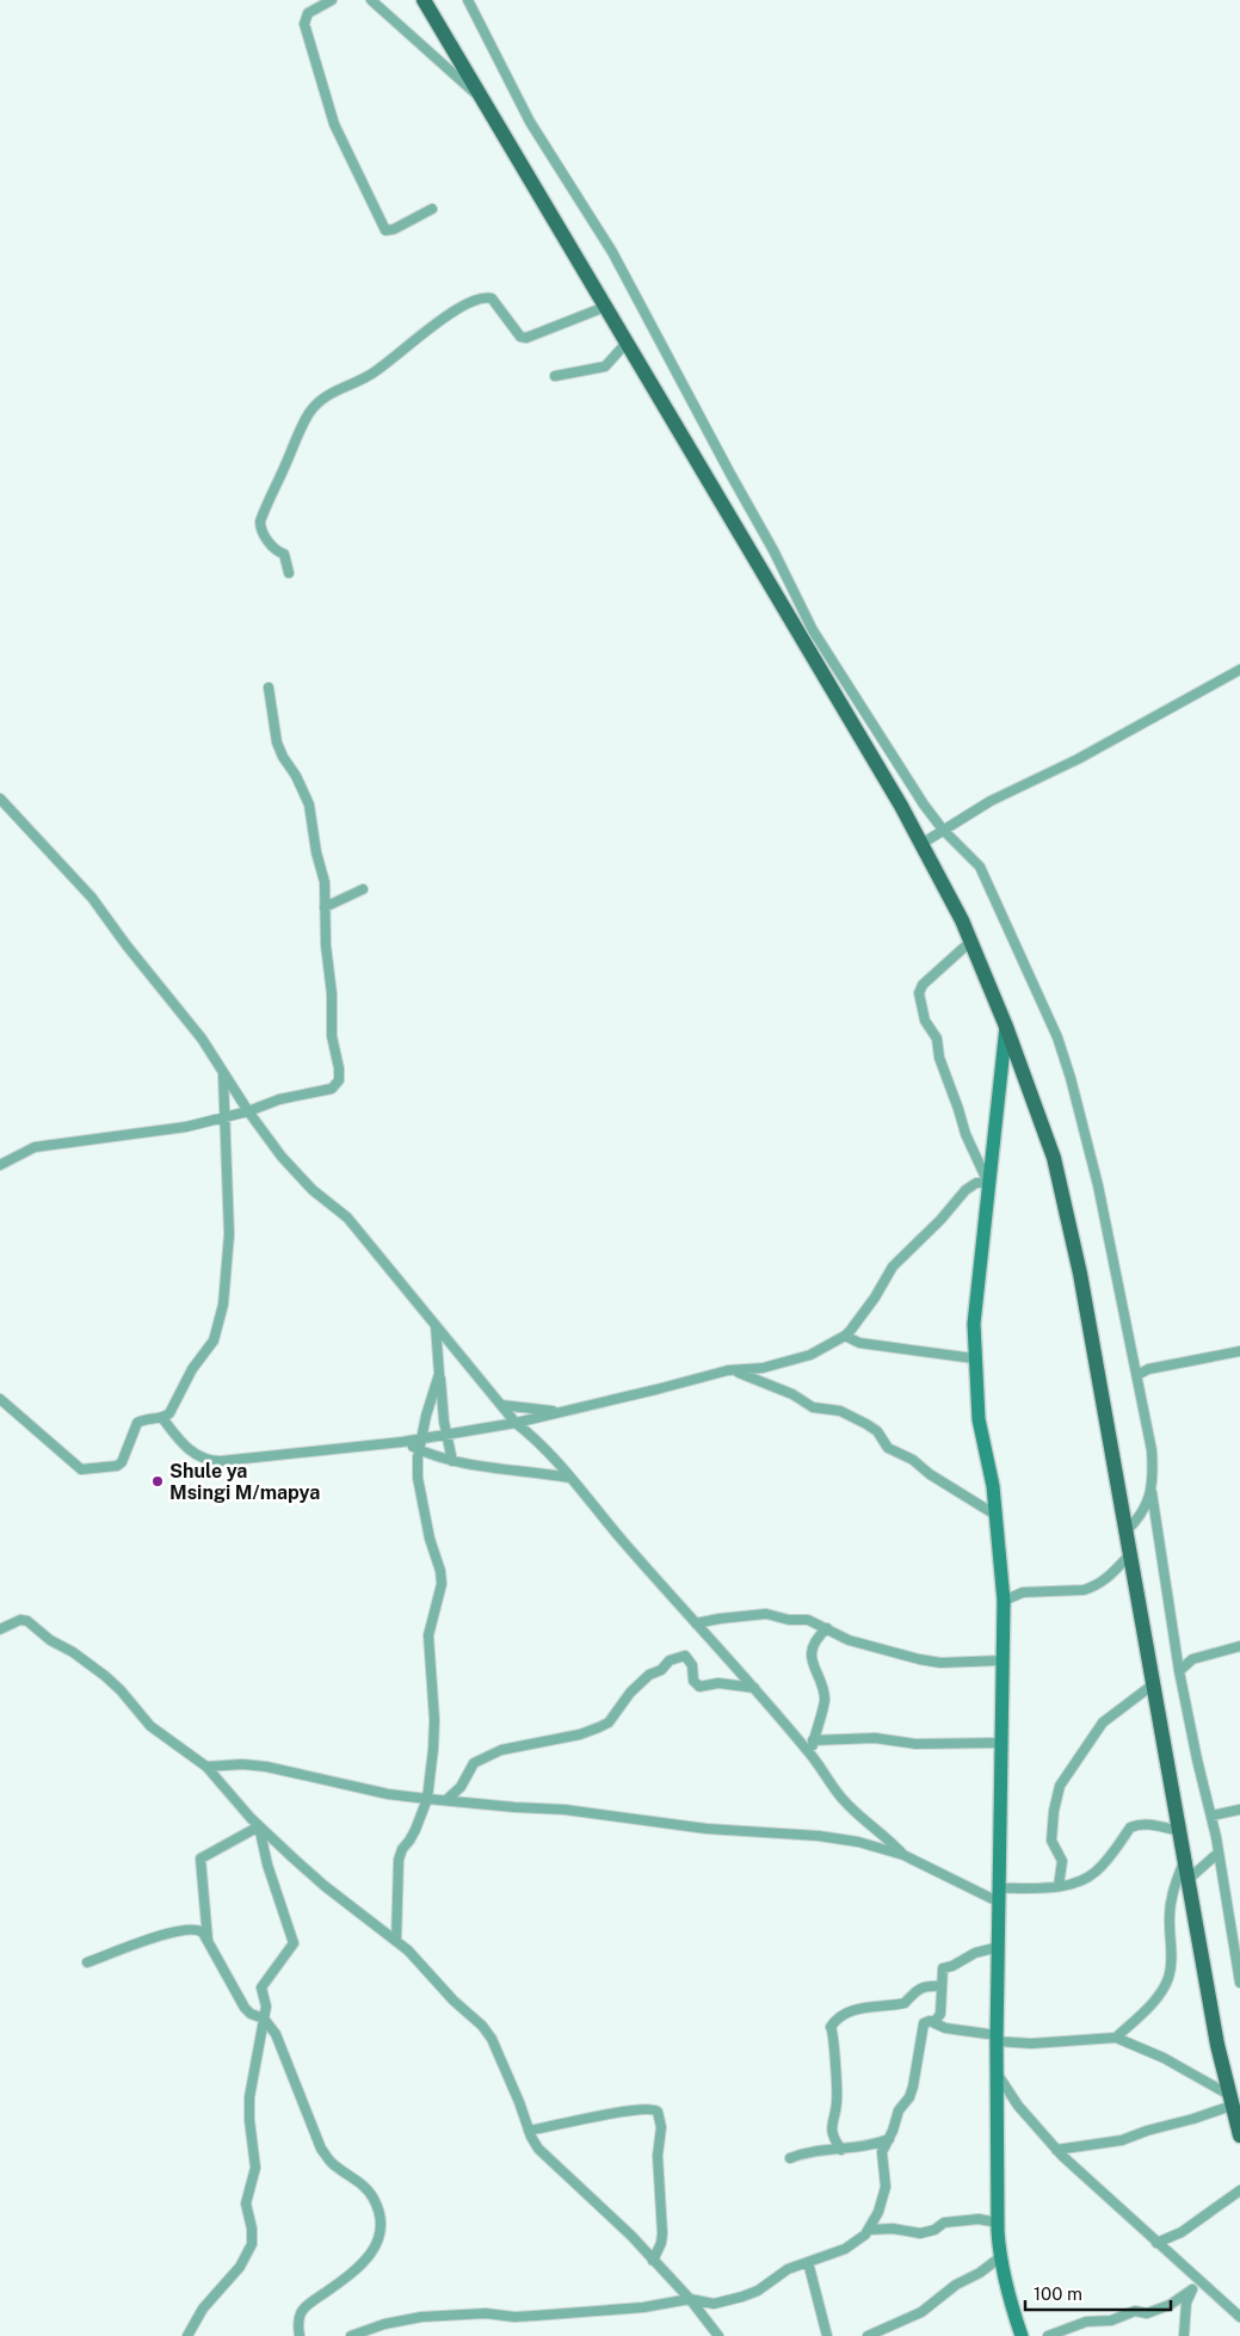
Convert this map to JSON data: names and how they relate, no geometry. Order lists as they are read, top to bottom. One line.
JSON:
{"places":["Shule ya Msingi M/mapya"],"scale_bar":"100 m"}
